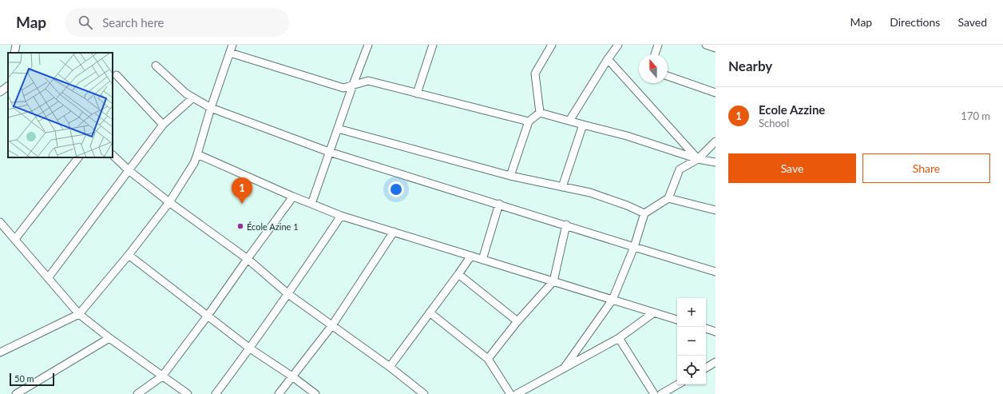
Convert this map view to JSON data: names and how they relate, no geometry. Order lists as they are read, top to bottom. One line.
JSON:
{"places":["École Azine 1"],"scale_bar":"50 m","north":"top","page":{"header":"Map","search":"Search here","nav":["Map","Directions","Saved"],"heading":"Nearby","list":[{"mark":"1","name":"Ecole Azzine","note":"School","value":"170 m"}],"buttons":["Save","Share"],"pins":"1","map_buttons":["+","−"],"scale":"50 m"}}
